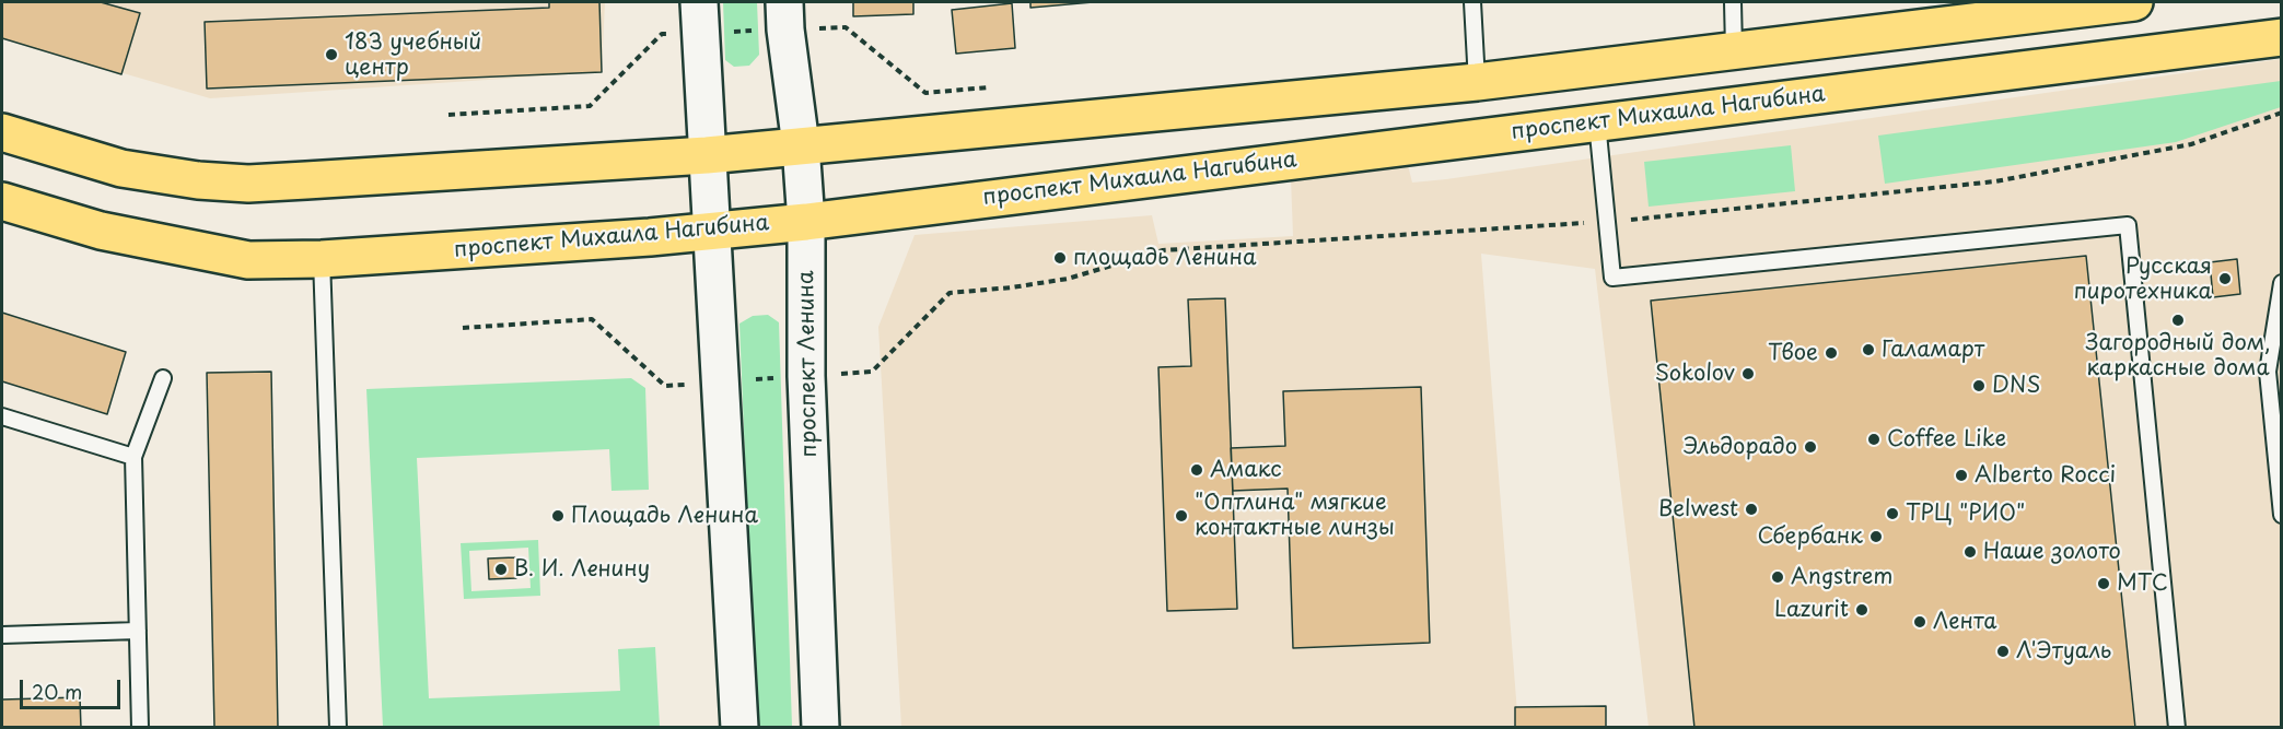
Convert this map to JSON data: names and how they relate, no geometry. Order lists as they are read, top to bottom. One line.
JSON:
{"streets":{"main road":["проспект Михаила Нагибина","проспект Ленина"]},"crossings":[["проспект Михаила Нагибина","проспект Ленина"]],"places":["183 учебный центр","площадь Ленина","Русская пиротехника","Загородный дом, каркасные дома","Галамарт","Твое","Sokolov","DNS","Coffee Like","Эльдорадо","Амакс","Alberto Rocci","Belwest","ТРЦ \"РИО\"","Площадь Ленина","\"Оптлина\" мягкие контактные линзы","Сбербанк","Наше золото","В. И. Ленину","Angstrem","МТС","Lazurit","Лента","Л'Этуаль"],"scale_bar":"20 m"}
